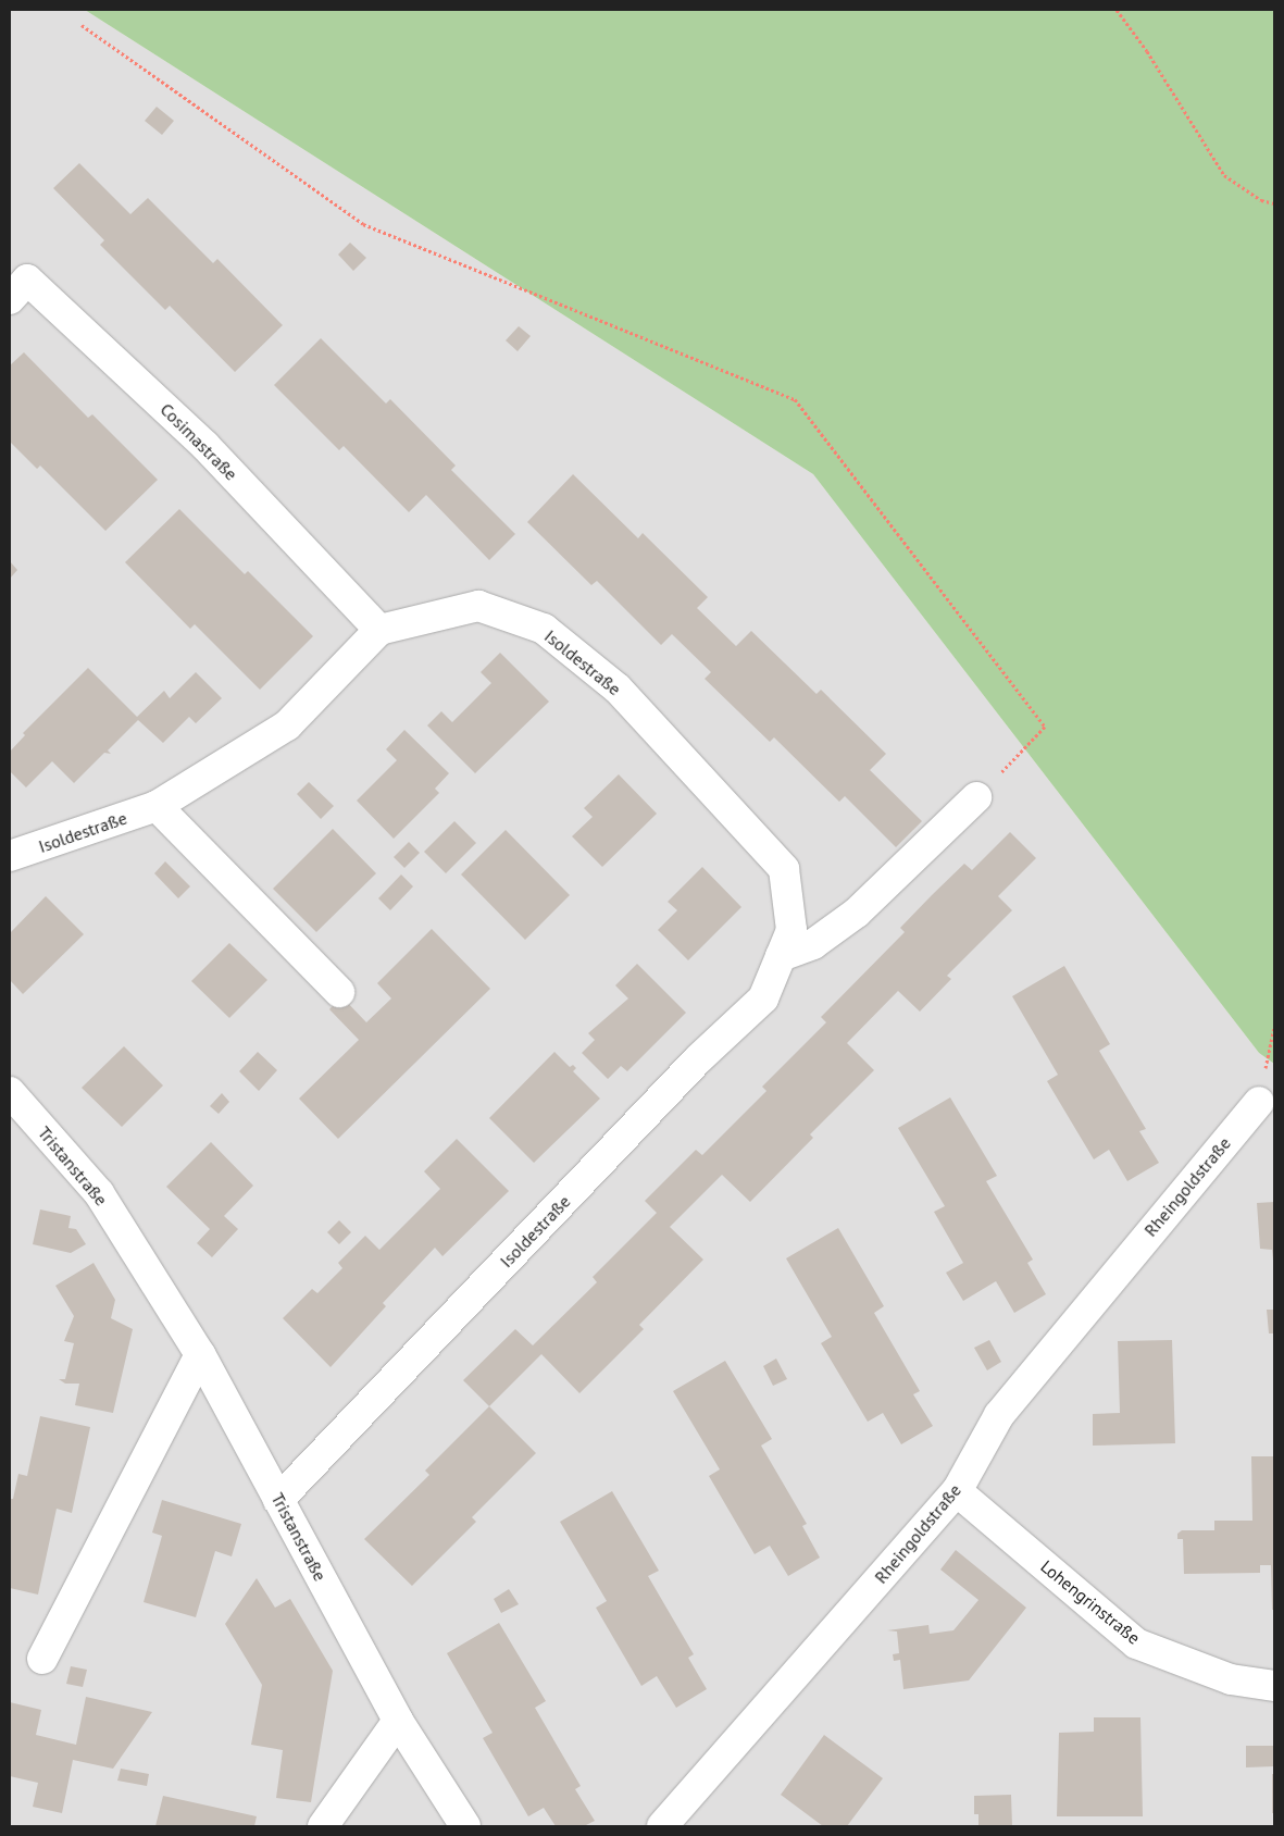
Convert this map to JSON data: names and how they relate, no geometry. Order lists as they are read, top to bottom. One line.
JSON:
{"streets":{"street":["Cosimastraße","Isoldestraße","Tristanstraße","Rheingoldstraße","Lohengrinstraße"]},"crossings":[["Cosimastraße","Isoldestraße"],["Isoldestraße","Tristanstraße"],["Rheingoldstraße","Lohengrinstraße"]]}
